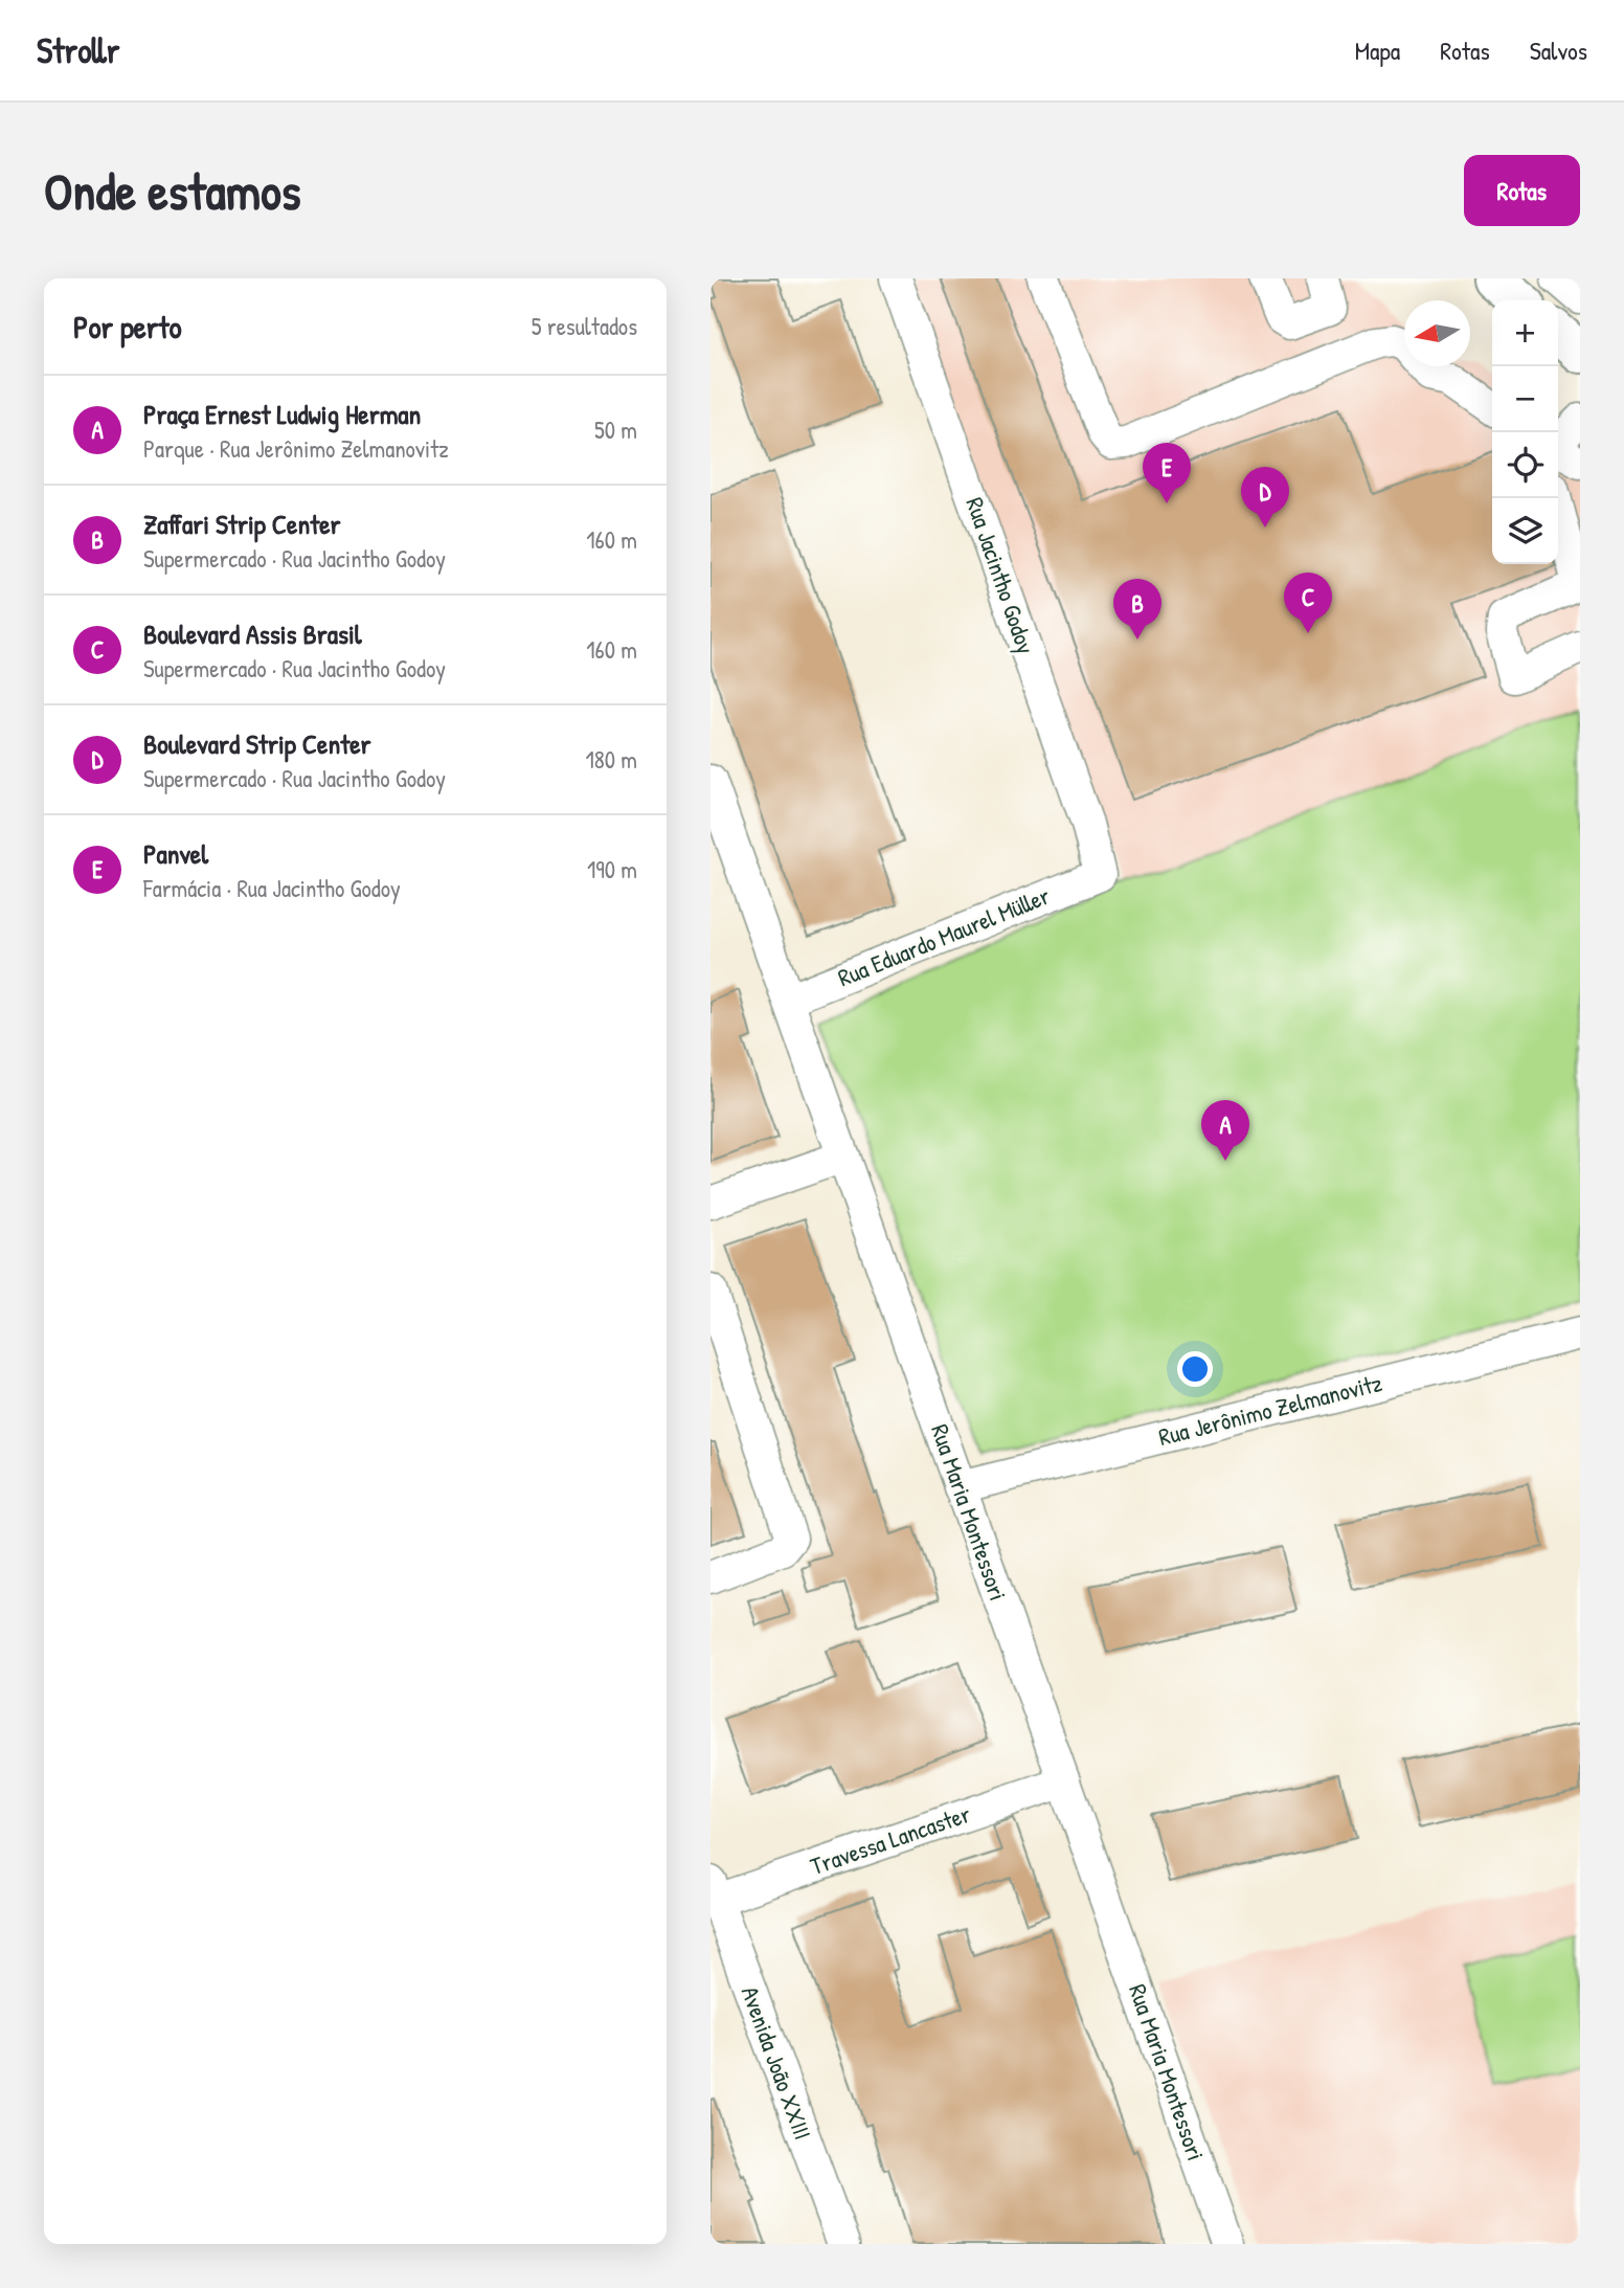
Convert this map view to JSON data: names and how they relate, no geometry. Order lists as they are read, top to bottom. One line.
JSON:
{"streets":{"street":["Rua Jacintho Godoy","Rua Eduardo Maurel Müller","Rua Jerônimo Zelmanovitz","Rua Maria Montessori","Travessa Lancaster","Avenida João XXIII"]},"crossings":[["Rua Jacintho Godoy","Rua Eduardo Maurel Müller"],["Rua Eduardo Maurel Müller","Rua Maria Montessori"],["Rua Jerônimo Zelmanovitz","Rua Maria Montessori"],["Rua Maria Montessori","Travessa Lancaster"],["Travessa Lancaster","Avenida João XXIII"]],"north":"left","page":{"header":"Strollr","nav":["Mapa","Rotas","Salvos"],"buttons":"Rotas","title":"Onde estamos","heading":["Por perto","5 resultados"],"map_buttons":["+","−"],"list":[{"mark":"A","name":"Praça Ernest Ludwig Herman","note":"Parque · Rua Jerônimo Zelmanovitz","value":"50 m"},{"mark":"B","name":"Zaffari Strip Center","note":"Supermercado · Rua Jacintho Godoy","value":"160 m"},{"mark":"C","name":"Boulevard Assis Brasil","note":"Supermercado · Rua Jacintho Godoy","value":"160 m"},{"mark":"D","name":"Boulevard Strip Center","note":"Supermercado · Rua Jacintho Godoy","value":"180 m"},{"mark":"E","name":"Panvel","note":"Farmácia · Rua Jacintho Godoy","value":"190 m"}],"pins":["E","D","C","B","A"]}}
